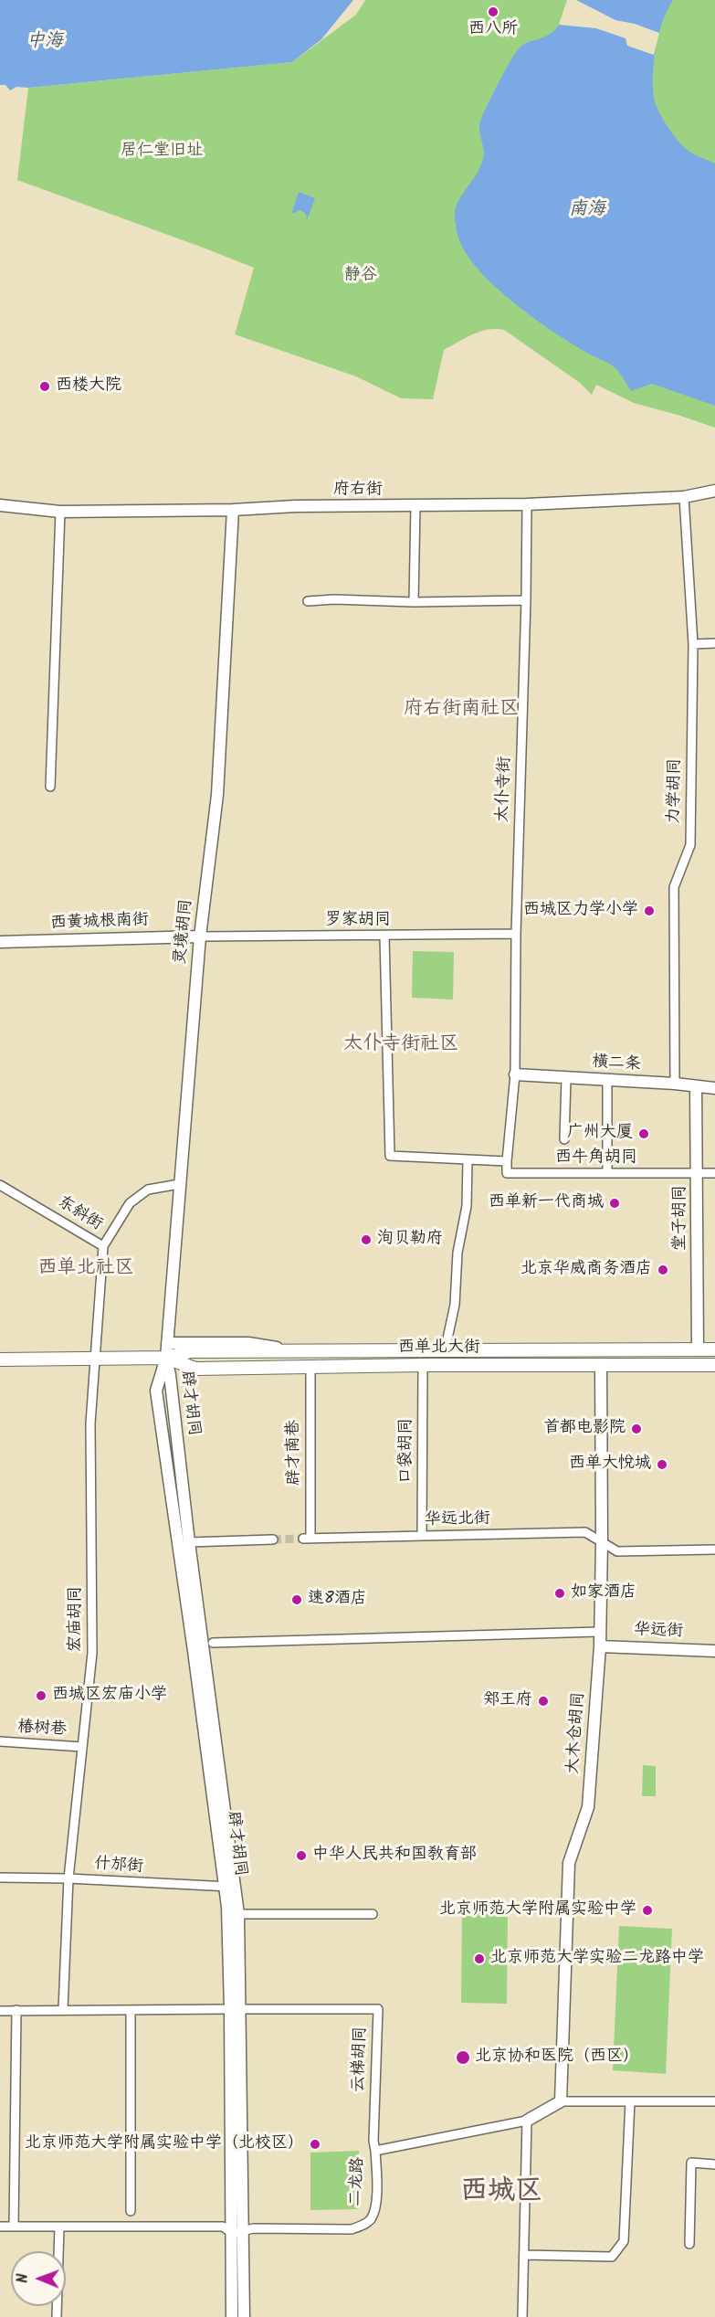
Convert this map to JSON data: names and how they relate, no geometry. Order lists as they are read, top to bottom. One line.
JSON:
{"streets":{"main road":["府右街","西黄城根南街","灵境胡同","横二条","堂子胡同","西单北大街","辟才胡同","华远街","大木仓胡同","二龙路"],"street":["太仆寺街","力学胡同","罗家胡同","西牛角胡同","东斜街","口袋胡同","辟才南巷","华远北街","宏庙胡同","椿树巷","什邡街","云梯胡同"]},"crossings":[["府右街","太仆寺街"],["府右街","力学胡同"],["府右街","灵境胡同"],["太仆寺街","罗家胡同"],["太仆寺街","横二条"],["太仆寺街","西牛角胡同"],["力学胡同","横二条"],["罗家胡同","西黄城根南街"],["罗家胡同","灵境胡同"],["西黄城根南街","灵境胡同"],["灵境胡同","西单北大街"],["灵境胡同","辟才胡同"],["横二条","堂子胡同"],["西牛角胡同","堂子胡同"],["东斜街","西单北大街"],["东斜街","宏庙胡同"],["堂子胡同","西单北大街"],["西单北大街","辟才胡同"],["西单北大街","口袋胡同"],["西单北大街","辟才南巷"],["西单北大街","宏庙胡同"],["西单北大街","大木仓胡同"],["辟才胡同","什邡街"],["辟才胡同","云梯胡同"],["辟才胡同","二龙路"],["口袋胡同","华远北街"],["辟才南巷","华远北街"],["华远北街","大木仓胡同"],["宏庙胡同","椿树巷"],["宏庙胡同","什邡街"],["华远街","大木仓胡同"],["大木仓胡同","二龙路"],["云梯胡同","二龙路"]],"districts":["府右街南社区","太仆寺街社区","西单北社区","西城区"],"water":["中海","南海"],"parks":["居仁堂旧址","静谷"],"places":["西八所","西楼大院","西城区力学小学","广州大厦","西单新一代商城","洵贝勒府","北京华威商务酒店","首都电影院","西单大悦城","如家酒店","速8酒店","西城区宏庙小学","郑王府","中华人民共和国教育部","北京师范大学附属实验中学","北京师范大学实验二龙路中学","北京协和医院（西区）","北京师范大学附属实验中学（北校区）"],"north":"left"}
